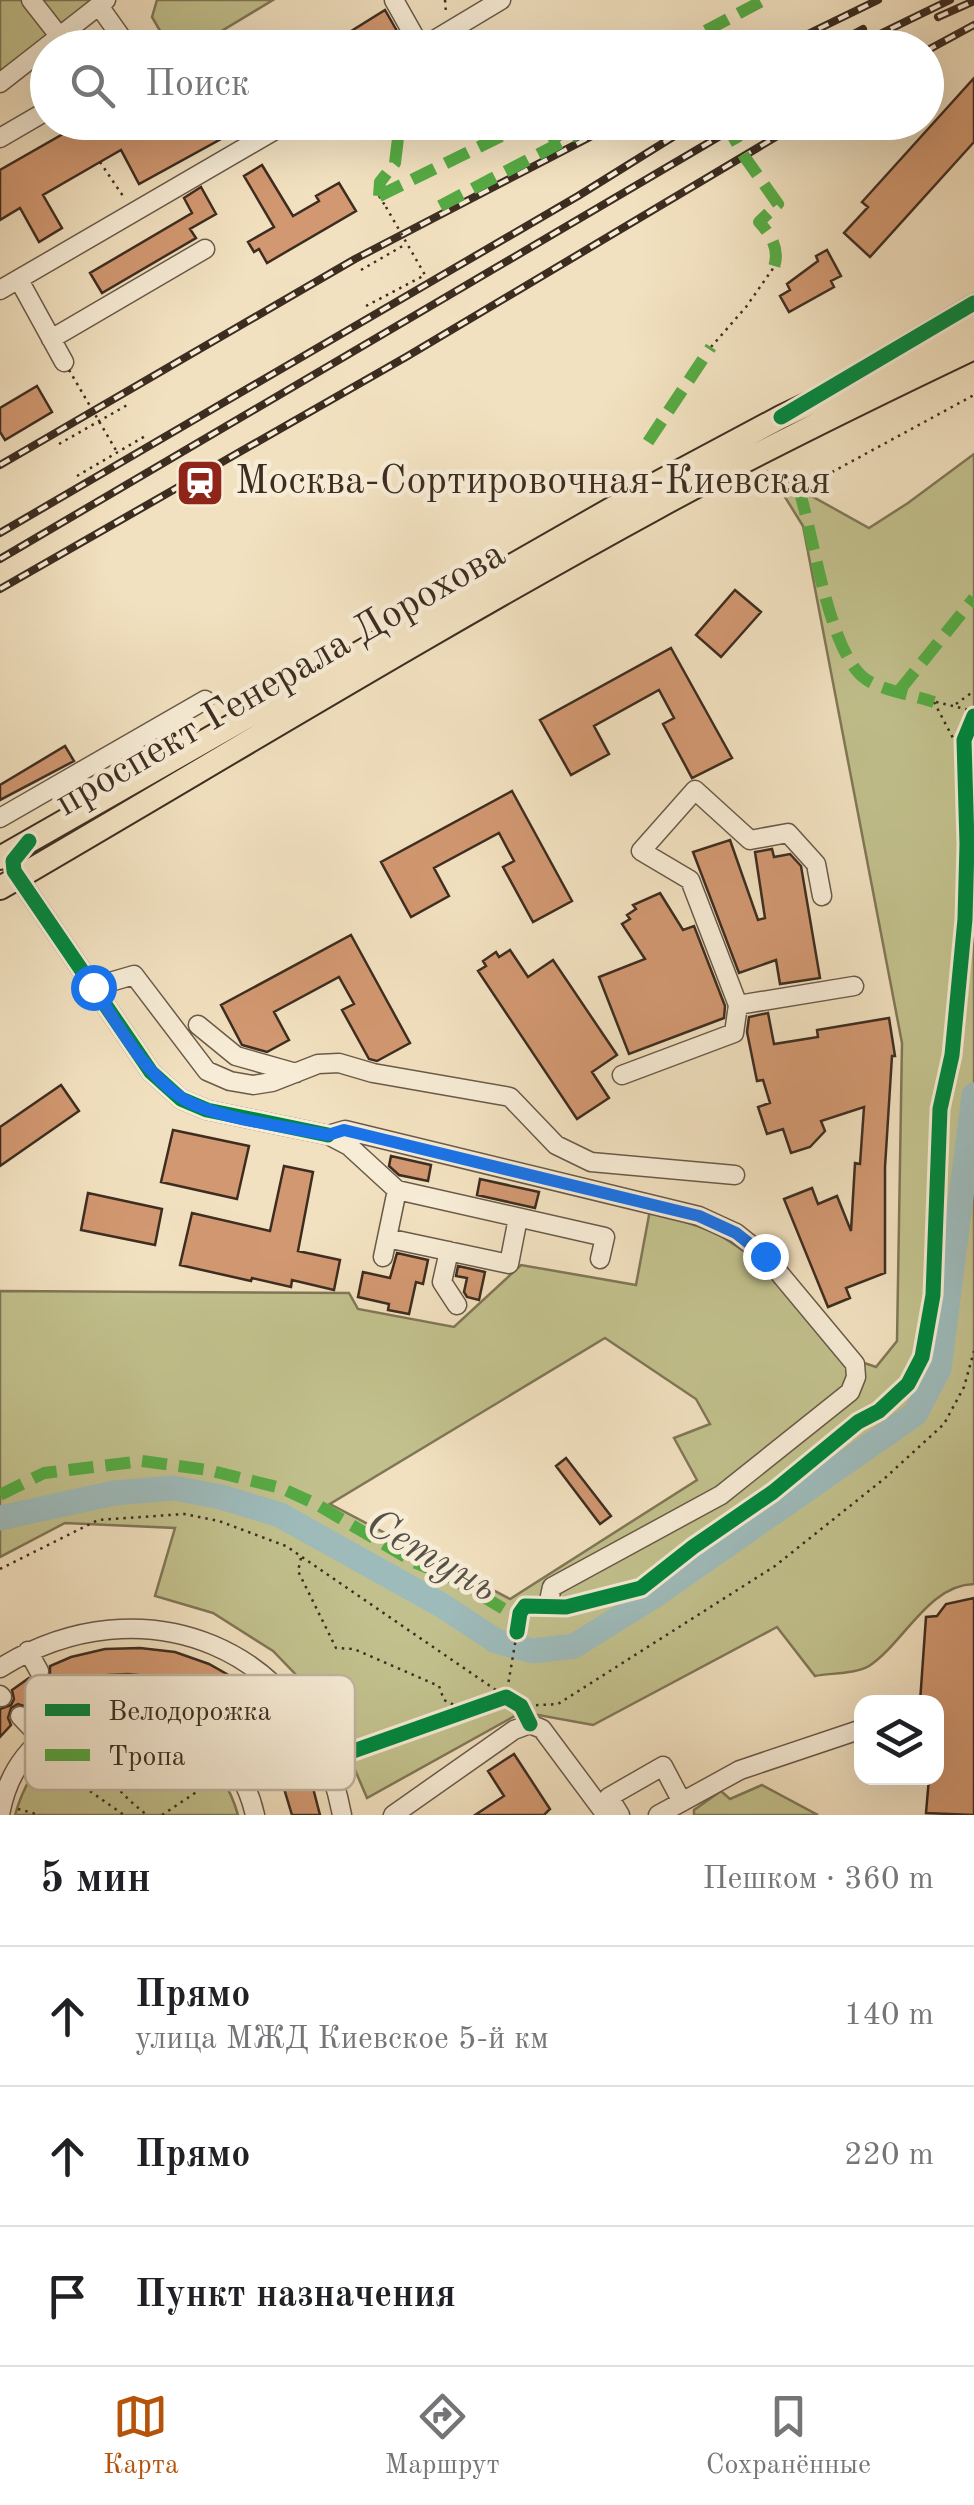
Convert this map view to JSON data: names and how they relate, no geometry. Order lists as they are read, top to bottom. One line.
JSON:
{"streets":{"main road":["проспект Генерала Дорохова"]},"water":["Сетунь"],"places":{"station":["Москва-Сортировочная-Киевская"]},"legend":["Велодорожка","Тропа"],"page":{"search":"Поиск","heading":["5 мин","Пешком · 360 m"],"list":[["Прямо","улица МЖД Киевское 5-й км","140 m"],["Прямо","220 m"],"Пункт назначения"],"nav":["Карта","Маршрут","Сохранённые"]}}
